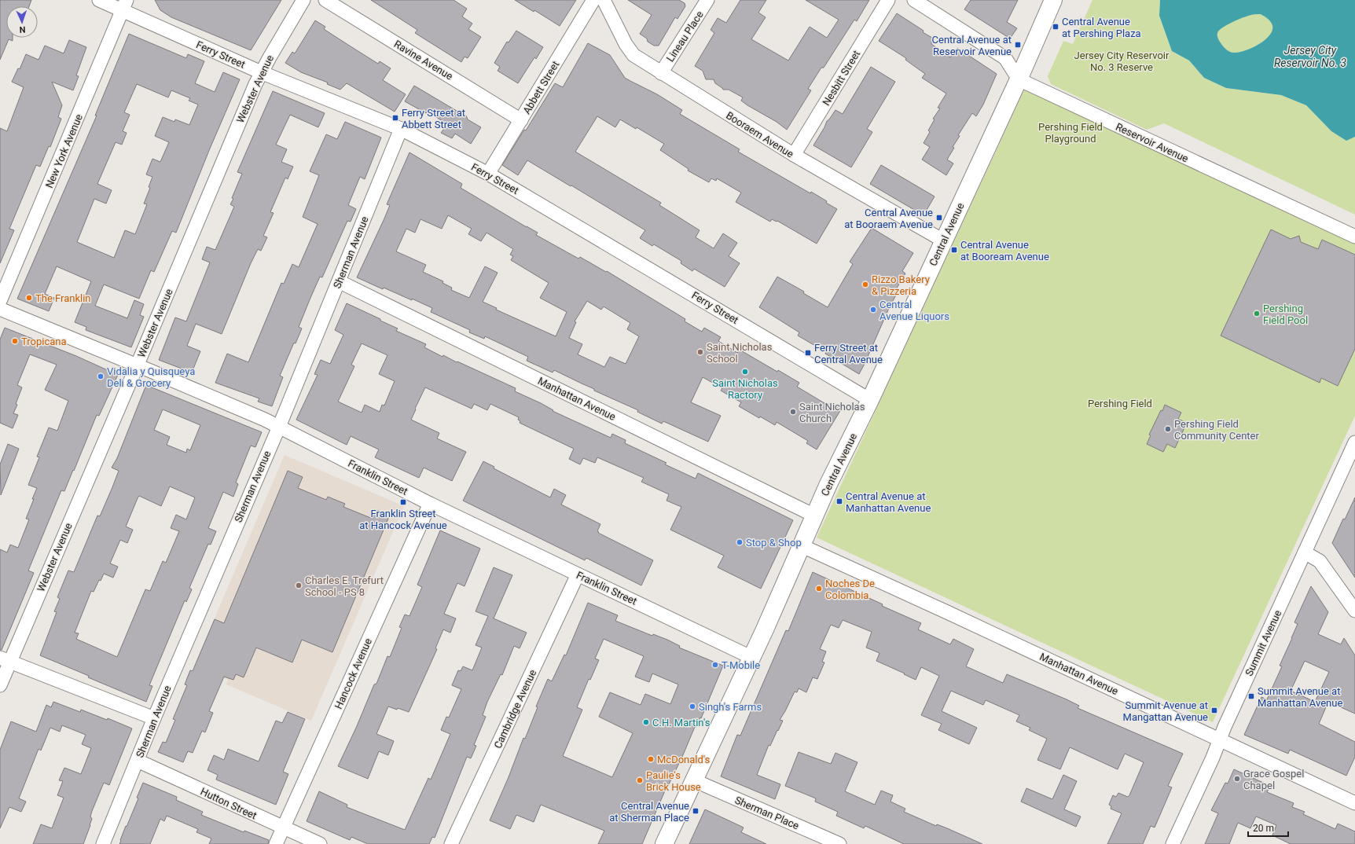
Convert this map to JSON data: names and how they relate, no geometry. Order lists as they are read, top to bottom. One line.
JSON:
{"streets":{"main road":["Central Avenue"],"street":["Lineau Place","Ferry Street","Ravine Avenue","Nesbitt Street","Abbett Street","Webster Avenue","Booraem Avenue","Reservoir Avenue","New York Avenue","Sherman Avenue","Manhattan Avenue","Franklin Street","Summit Avenue","Hancock Avenue","Cambridge Avenue","Hutton Street","Sherman Place"]},"crossings":[["Lineau Place","Booraem Avenue"],["Ferry Street","Abbett Street"],["Ferry Street","Webster Avenue"],["Ferry Street","New York Avenue"],["Ferry Street","Central Avenue"],["Ferry Street","Sherman Avenue"],["Ravine Avenue","Abbett Street"],["Nesbitt Street","Booraem Avenue"],["Webster Avenue","Franklin Street"],["Booraem Avenue","Central Avenue"],["Reservoir Avenue","Central Avenue"],["Central Avenue","Manhattan Avenue"],["Central Avenue","Franklin Street"],["Central Avenue","Sherman Place"],["Sherman Avenue","Manhattan Avenue"],["Sherman Avenue","Franklin Street"],["Sherman Avenue","Hutton Street"],["Manhattan Avenue","Summit Avenue"],["Franklin Street","Hancock Avenue"],["Franklin Street","Cambridge Avenue"],["Hancock Avenue","Hutton Street"]],"water":["Jersey City Reservoir No. 3"],"parks":["Jersey City Reservoir No. 3 Reserve","Pershing Field Playground","Pershing Field"],"places":{"transit":["Central Avenue at Pershing Plaza","Central Avenue at Reservoir Avenue","Ferry Street at Abbett Street","Central Avenue at Booraem Avenue","Central Avenue at Booream Avenue","Ferry Street at Central Avenue","Central Avenue at Manhattan Avenue","Franklin Street at Hancock Avenue","Summit Avenue at Manhattan Avenue","Summit Avenue at Mangattan Avenue","Central Avenue at Sherman Place"],"other":["Rizzo Bakery & Pizzeria","The Franklin","Central Avenue Liquors","Pershing Field Pool","Tropicana","Saint Nicholas School","Saint Nicholas Ractory","Vidalia y Quisqueya Deli & Grocery","Saint Nicholas Church","Pershing Field Community Center","Stop & Shop","Charles E. Trefurt School - PS 8","Noches De Colombia","T-Mobile","Singh's Farms","C.H. Martin's","McDonald's","Grace Gospel Chapel","Paulie's Brick House"]},"scale_bar":"20 m","north":"bottom"}
